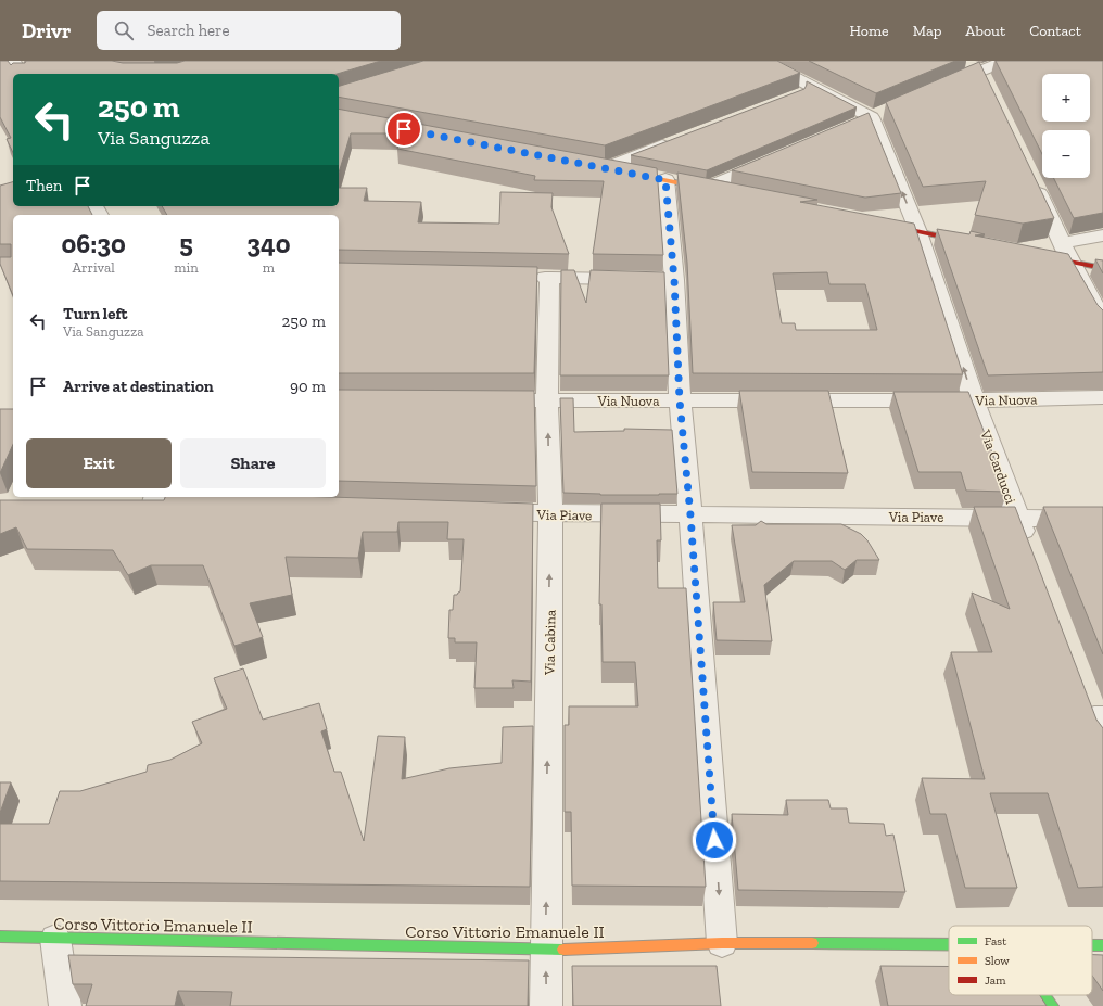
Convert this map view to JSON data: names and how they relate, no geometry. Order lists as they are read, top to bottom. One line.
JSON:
{"streets":{"street":["Via Nuova","Via Carducci","Via Piave","Via Cabina","Corso Vittorio Emanuele II"]},"crossings":[["Via Nuova","Via Carducci"],["Via Nuova","Via Cabina"],["Via Carducci","Via Piave"],["Via Piave","Via Cabina"],["Via Cabina","Corso Vittorio Emanuele II"]],"legend":["Fast","Slow","Jam"],"page":{"header":"Drivr","search":"Search here","nav":["Home","Map","About","Contact"],"map_buttons":["+","−"],"turn":["250 m","Via Sanguzza"],"then":"Then","eta":["06:30","Arrival","5","min","340","m"],"list":[{"name":"Turn left","note":"Via Sanguzza","value":"250 m"},{"name":"Arrive at destination","value":"90 m"}],"buttons":["Exit","Share"]}}
